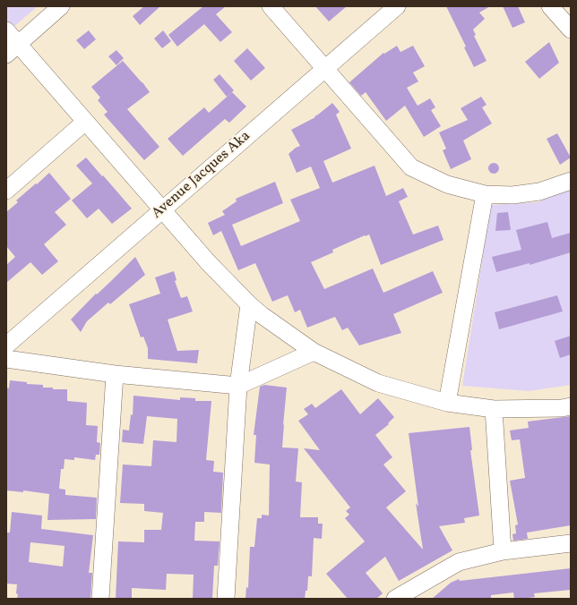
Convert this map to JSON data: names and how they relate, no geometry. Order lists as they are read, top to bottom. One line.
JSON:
{"streets":{"street":["Avenue Jacques Aka"]}}
